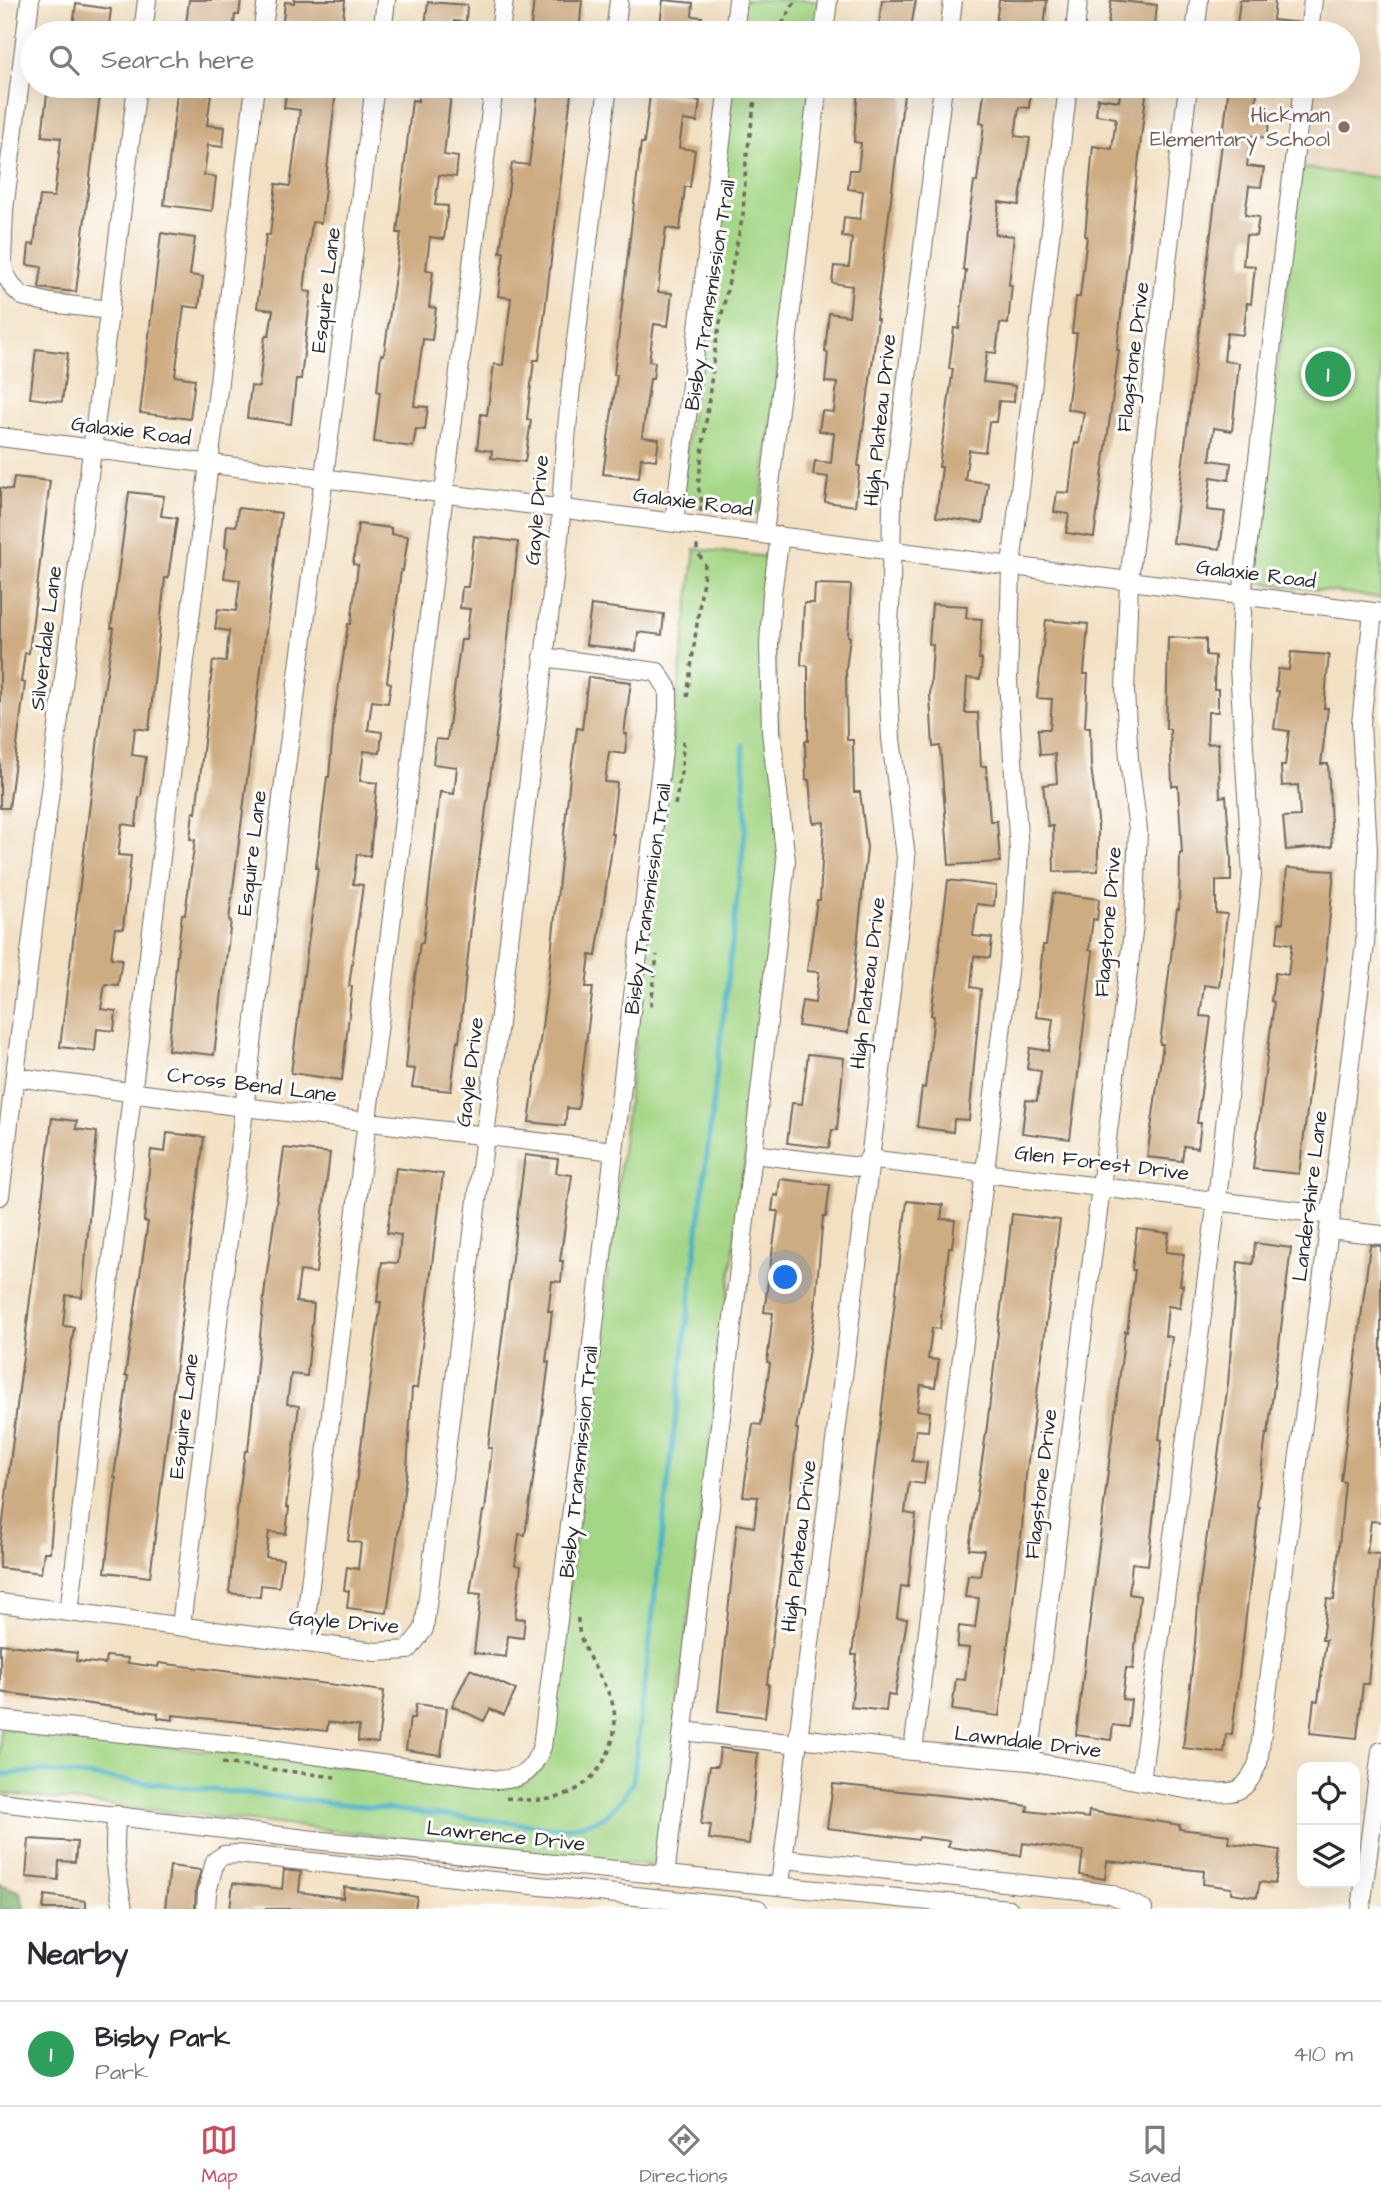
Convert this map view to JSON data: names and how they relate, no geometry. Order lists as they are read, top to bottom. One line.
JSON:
{"streets":{"street":["Esquire Lane","Flagstone Drive","High Plateau Drive","Galaxie Road","Gayle Drive","Silverdale Lane","Cross Bend Lane","Glen Forest Drive","Landershire Lane","Lawndale Drive","Lawrence Drive"],"path":["Bisby Transmission Trail"]},"crossings":[["Esquire Lane","Galaxie Road"],["Esquire Lane","Gayle Drive"],["Esquire Lane","Cross Bend Lane"],["Flagstone Drive","Galaxie Road"],["Flagstone Drive","Glen Forest Drive"],["Flagstone Drive","Lawndale Drive"],["High Plateau Drive","Galaxie Road"],["High Plateau Drive","Glen Forest Drive"],["High Plateau Drive","Lawndale Drive"],["High Plateau Drive","Lawrence Drive"],["Galaxie Road","Gayle Drive"],["Galaxie Road","Silverdale Lane"],["Galaxie Road","Landershire Lane"],["Gayle Drive","Cross Bend Lane"],["Silverdale Lane","Cross Bend Lane"],["Glen Forest Drive","Landershire Lane"],["Landershire Lane","Lawndale Drive"]],"places":["Hickman Elementary School"],"page":{"search":"Search here","pins":"1","heading":"Nearby","list":[{"mark":"1","name":"Bisby Park","note":"Park","value":"410 m"}],"nav":["Map","Directions","Saved"]}}
